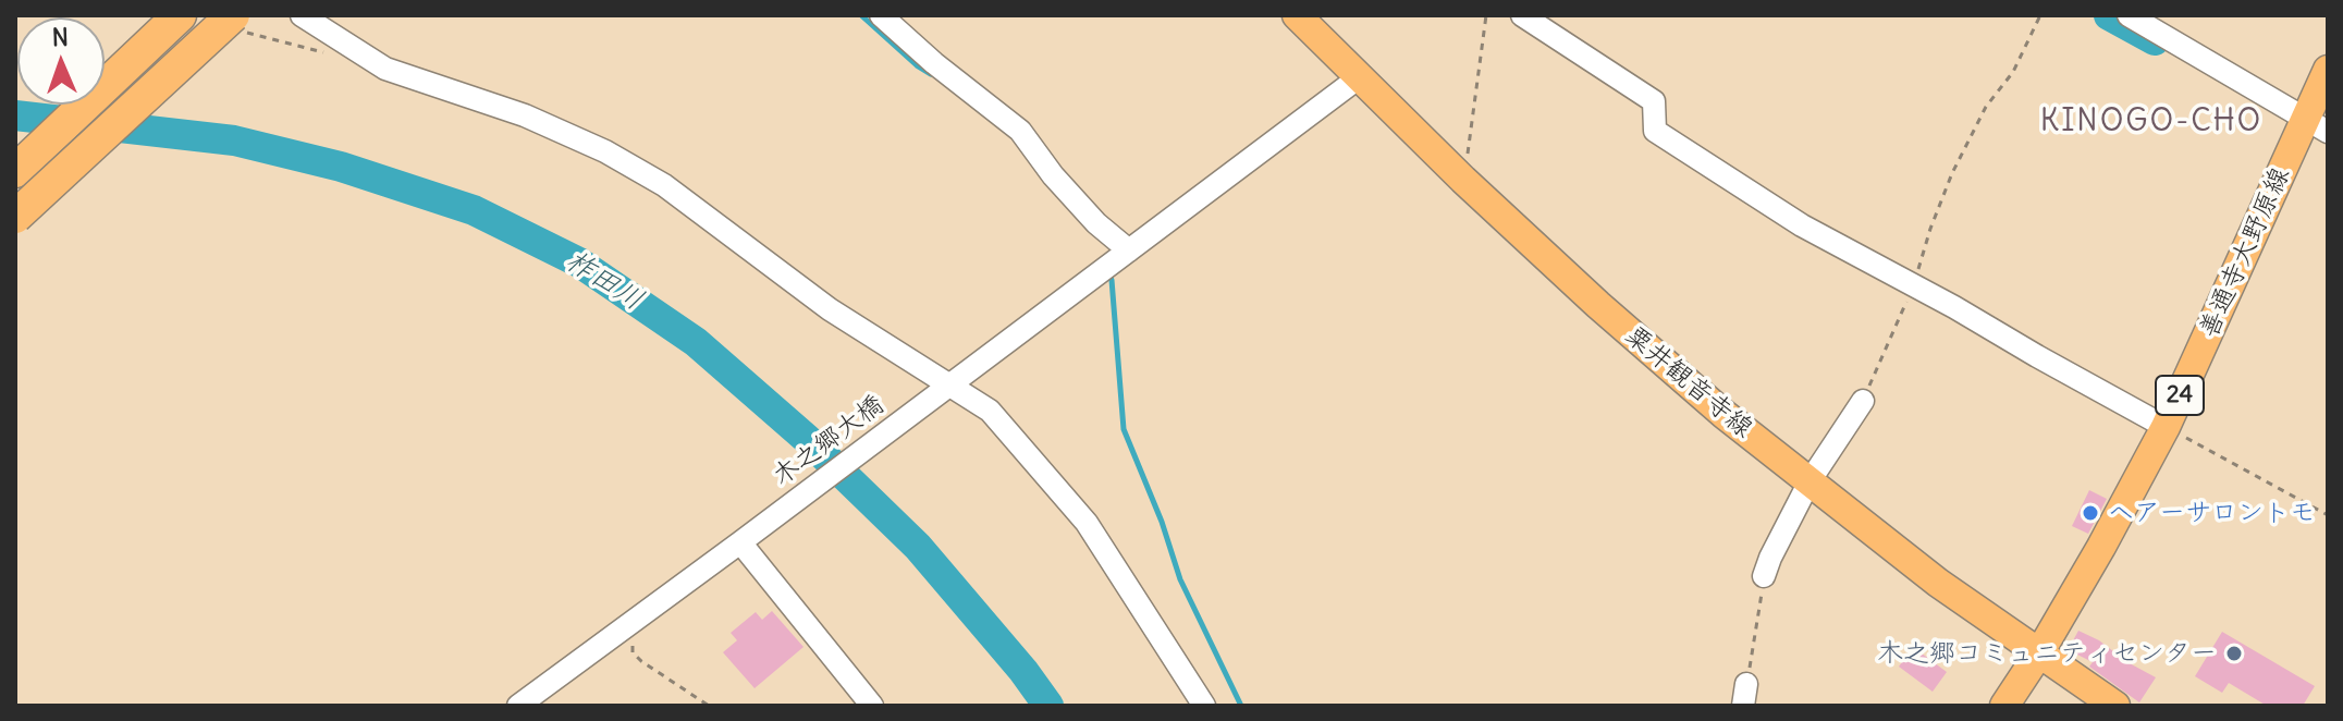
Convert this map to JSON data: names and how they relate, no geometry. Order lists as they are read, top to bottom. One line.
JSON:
{"streets":{"main road":["善通寺大野原線","粟井観音寺線","24"],"street":["木之郷大橋"]},"crossings":[["善通寺大野原線","粟井観音寺線"],["粟井観音寺線","木之郷大橋"]],"districts":["KINOGO-CHO"],"water":["柞田川"],"places":["ヘアーサロントモ","木之郷コミュニティセンター"],"north":"top"}
